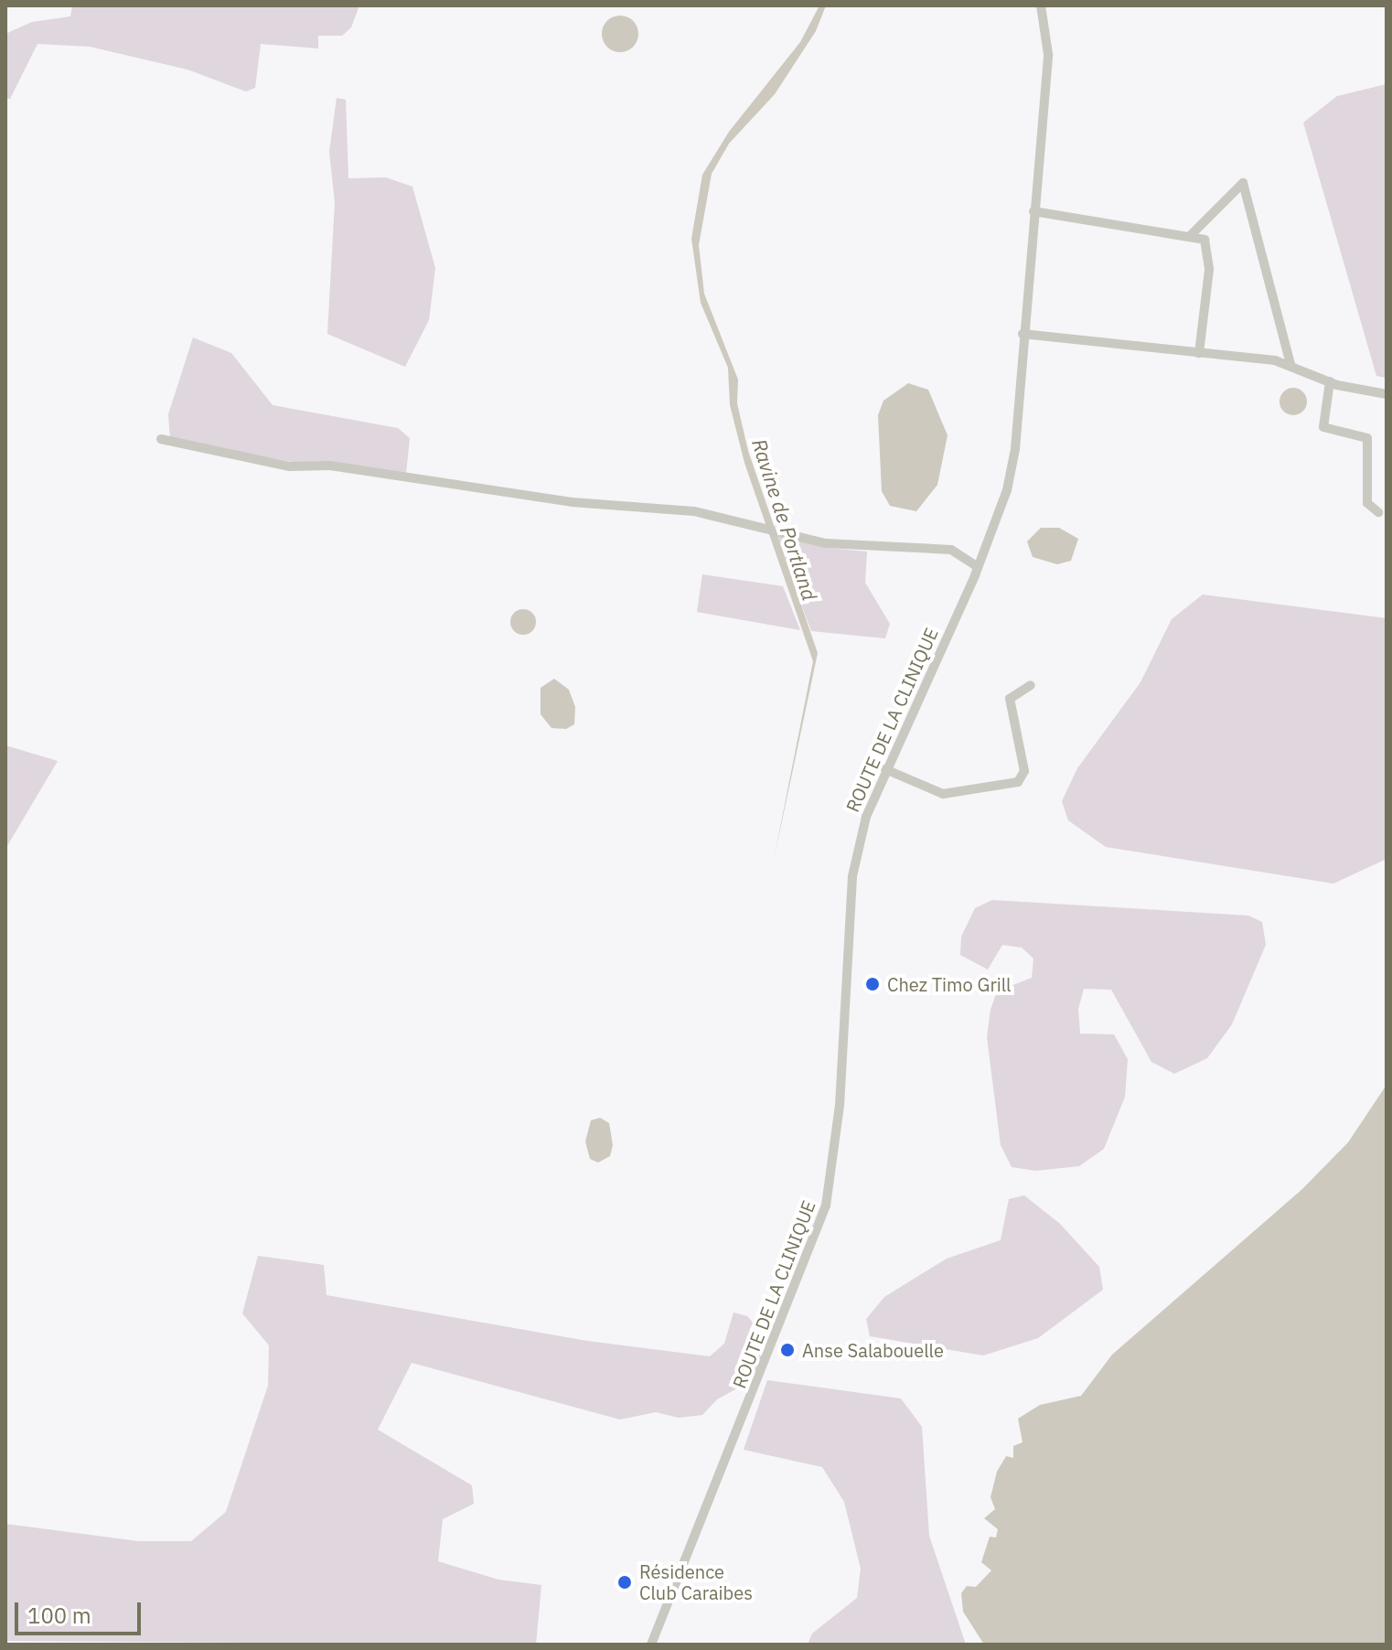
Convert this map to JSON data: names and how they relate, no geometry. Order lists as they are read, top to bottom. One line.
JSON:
{"streets":{"street":["ROUTE DE LA CLINIQUE"]},"water":["Ravine de Portland"],"places":["Chez Timo Grill","Anse Salabouelle","Résidence Club Caraibes"],"scale_bar":"100 m"}
